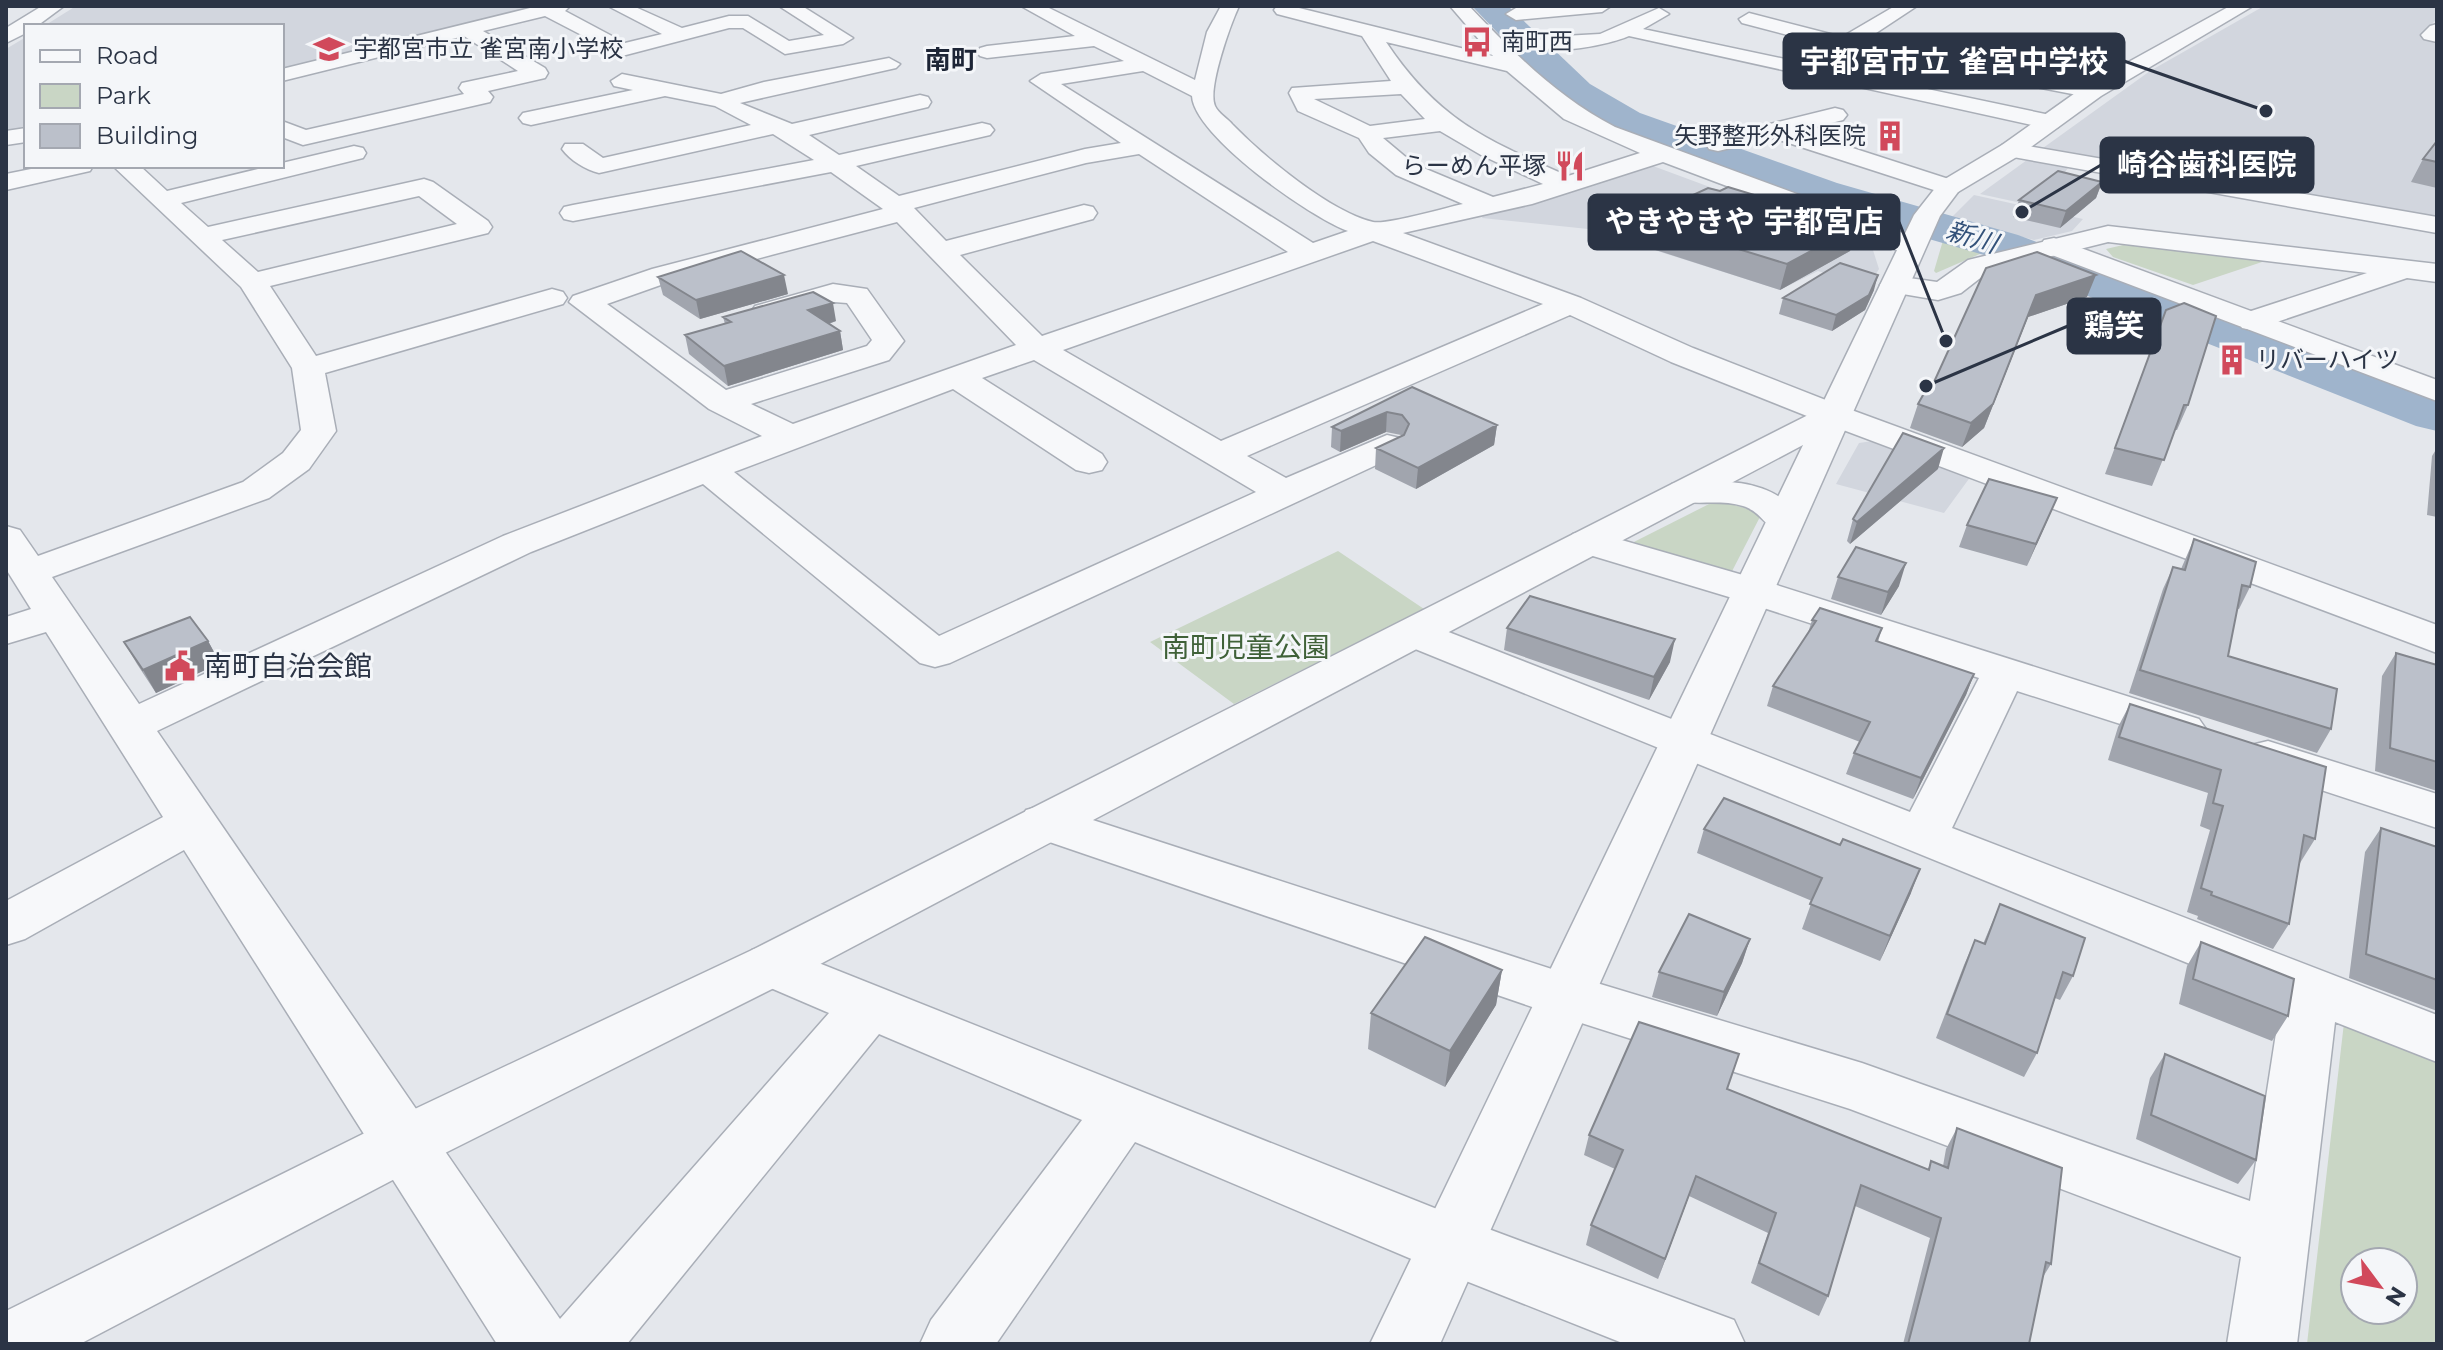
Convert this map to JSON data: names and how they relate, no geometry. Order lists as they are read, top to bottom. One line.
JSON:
{"districts":["南町"],"water":["新川"],"parks":["南町児童公園"],"places":{"bus stop":["南町西"],"school or university":["宇都宮市立 雀宮南小学校"],"other":["宇都宮市立 雀宮中学校","崎谷歯科医院","やきやきや 宇都宮店","鶏笑"],"building":["矢野整形外科医院","リバーハイツ"],"restaurant":["らーめん平塚"],"public building":["南町自治会館"]},"legend":["Road","Park","Building"],"north":"bottom right"}
